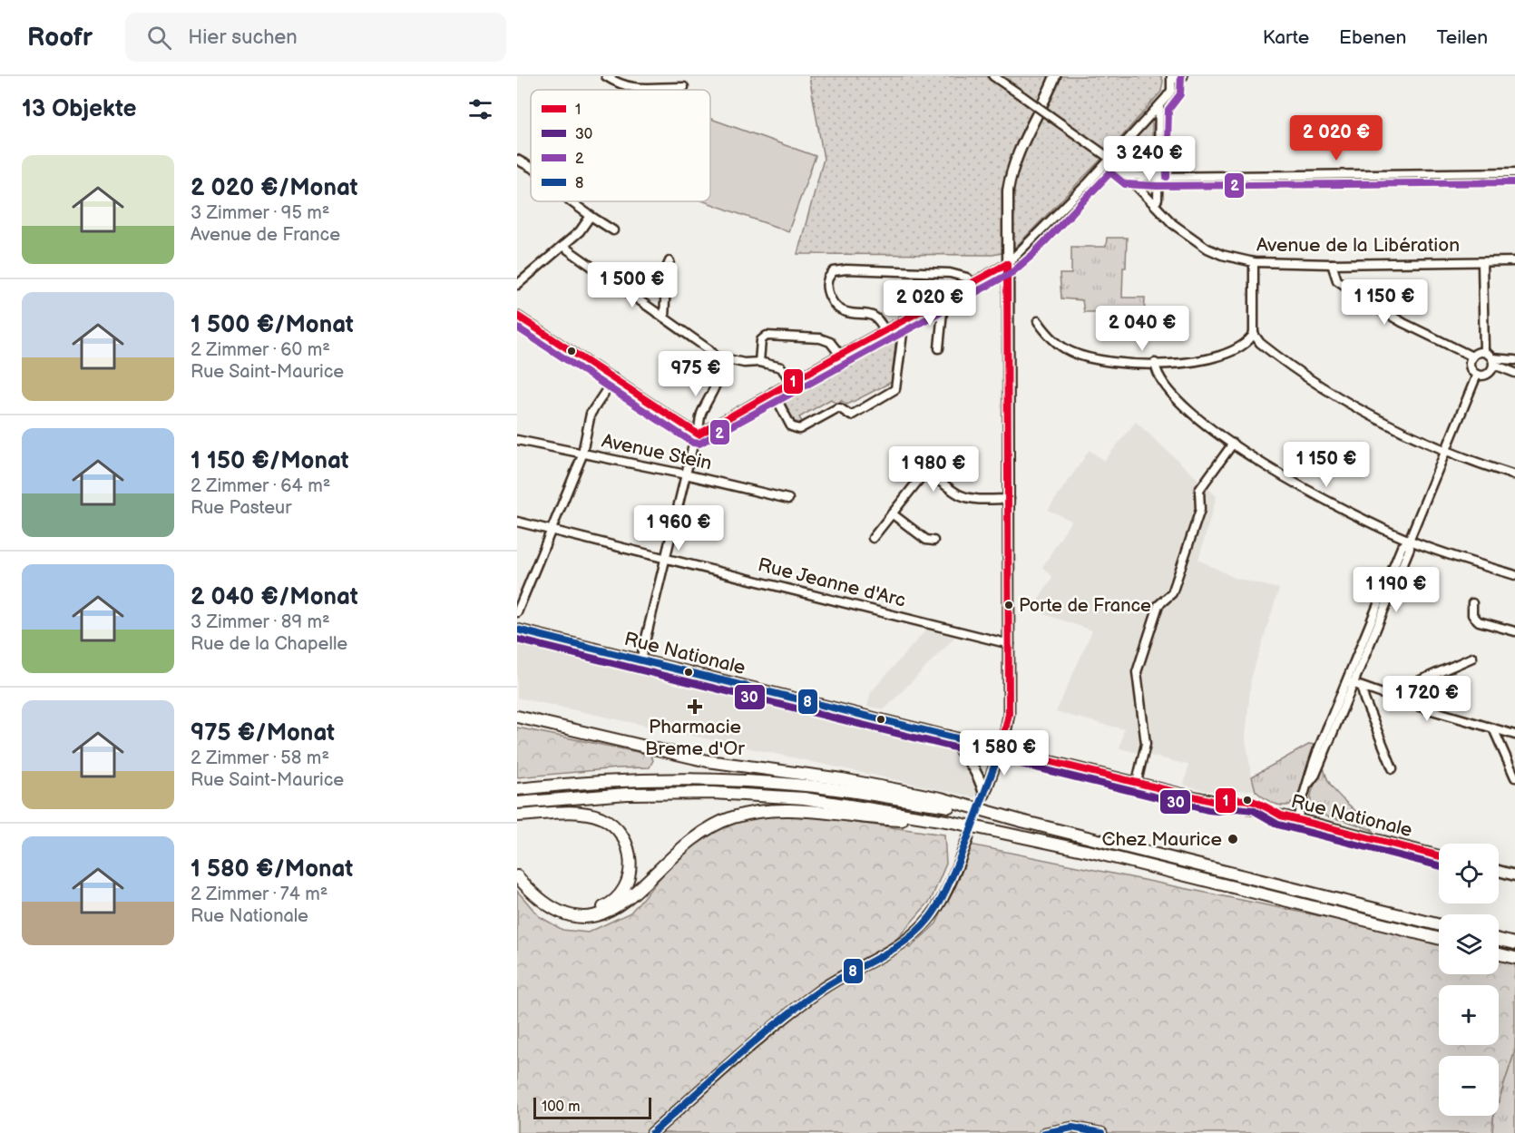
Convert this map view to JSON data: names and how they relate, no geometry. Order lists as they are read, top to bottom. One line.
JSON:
{"streets":{"main road":["Rue Nationale"],"street":["Avenue de la Libération","Avenue Stein","Rue Jeanne d'Arc"]},"places":{"other":["Porte de France","Chez Maurice"],"health":["Pharmacie Breme d'Or"]},"lines":["transit line 2","transit line 1","transit line 8","transit line 30"],"legend":["1","30","2","8"],"scale_bar":"100 m","page":{"header":"Roofr","search":"Hier suchen","nav":["Karte","Ebenen","Teilen"],"heading":"13 Objekte","price":["2 020 €","3 240 €","1 500 €","1 150 €","2 020 €","2 040 €","975 €","1 150 €","1 980 €","1 960 €","1 190 €","1 720 €","1 580 €"],"list":[{"name":"2 020 €/Monat","note":"3 Zimmer · 95 m² · Avenue de France"},{"name":"1 500 €/Monat","note":"2 Zimmer · 60 m² · Rue Saint-Maurice"},{"name":"1 150 €/Monat","note":"2 Zimmer · 64 m² · Rue Pasteur"},{"name":"2 040 €/Monat","note":"3 Zimmer · 89 m² · Rue de la Chapelle"},{"name":"975 €/Monat","note":"2 Zimmer · 58 m² · Rue Saint-Maurice"},{"name":"1 580 €/Monat","note":"2 Zimmer · 74 m² · Rue Nationale"}],"map_buttons":["+","−"],"scale":"100 m"}}
